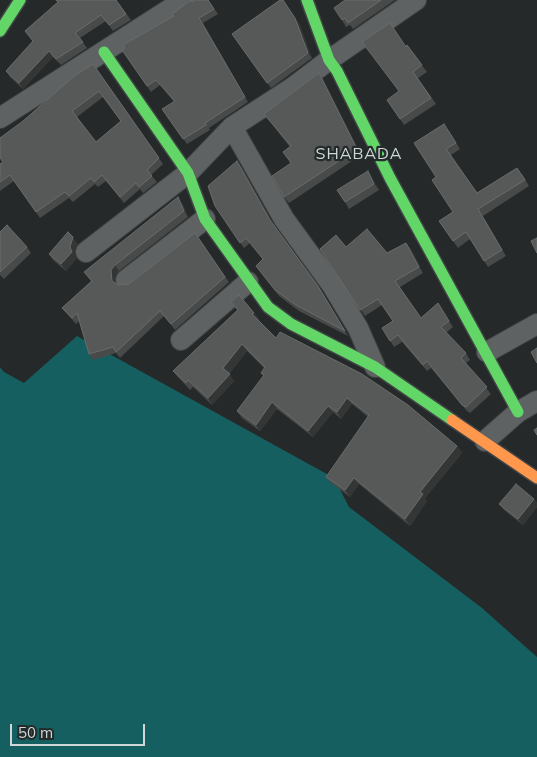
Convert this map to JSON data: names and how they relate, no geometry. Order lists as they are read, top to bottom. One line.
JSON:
{"districts":["SHABADA"],"scale_bar":"50 m"}
